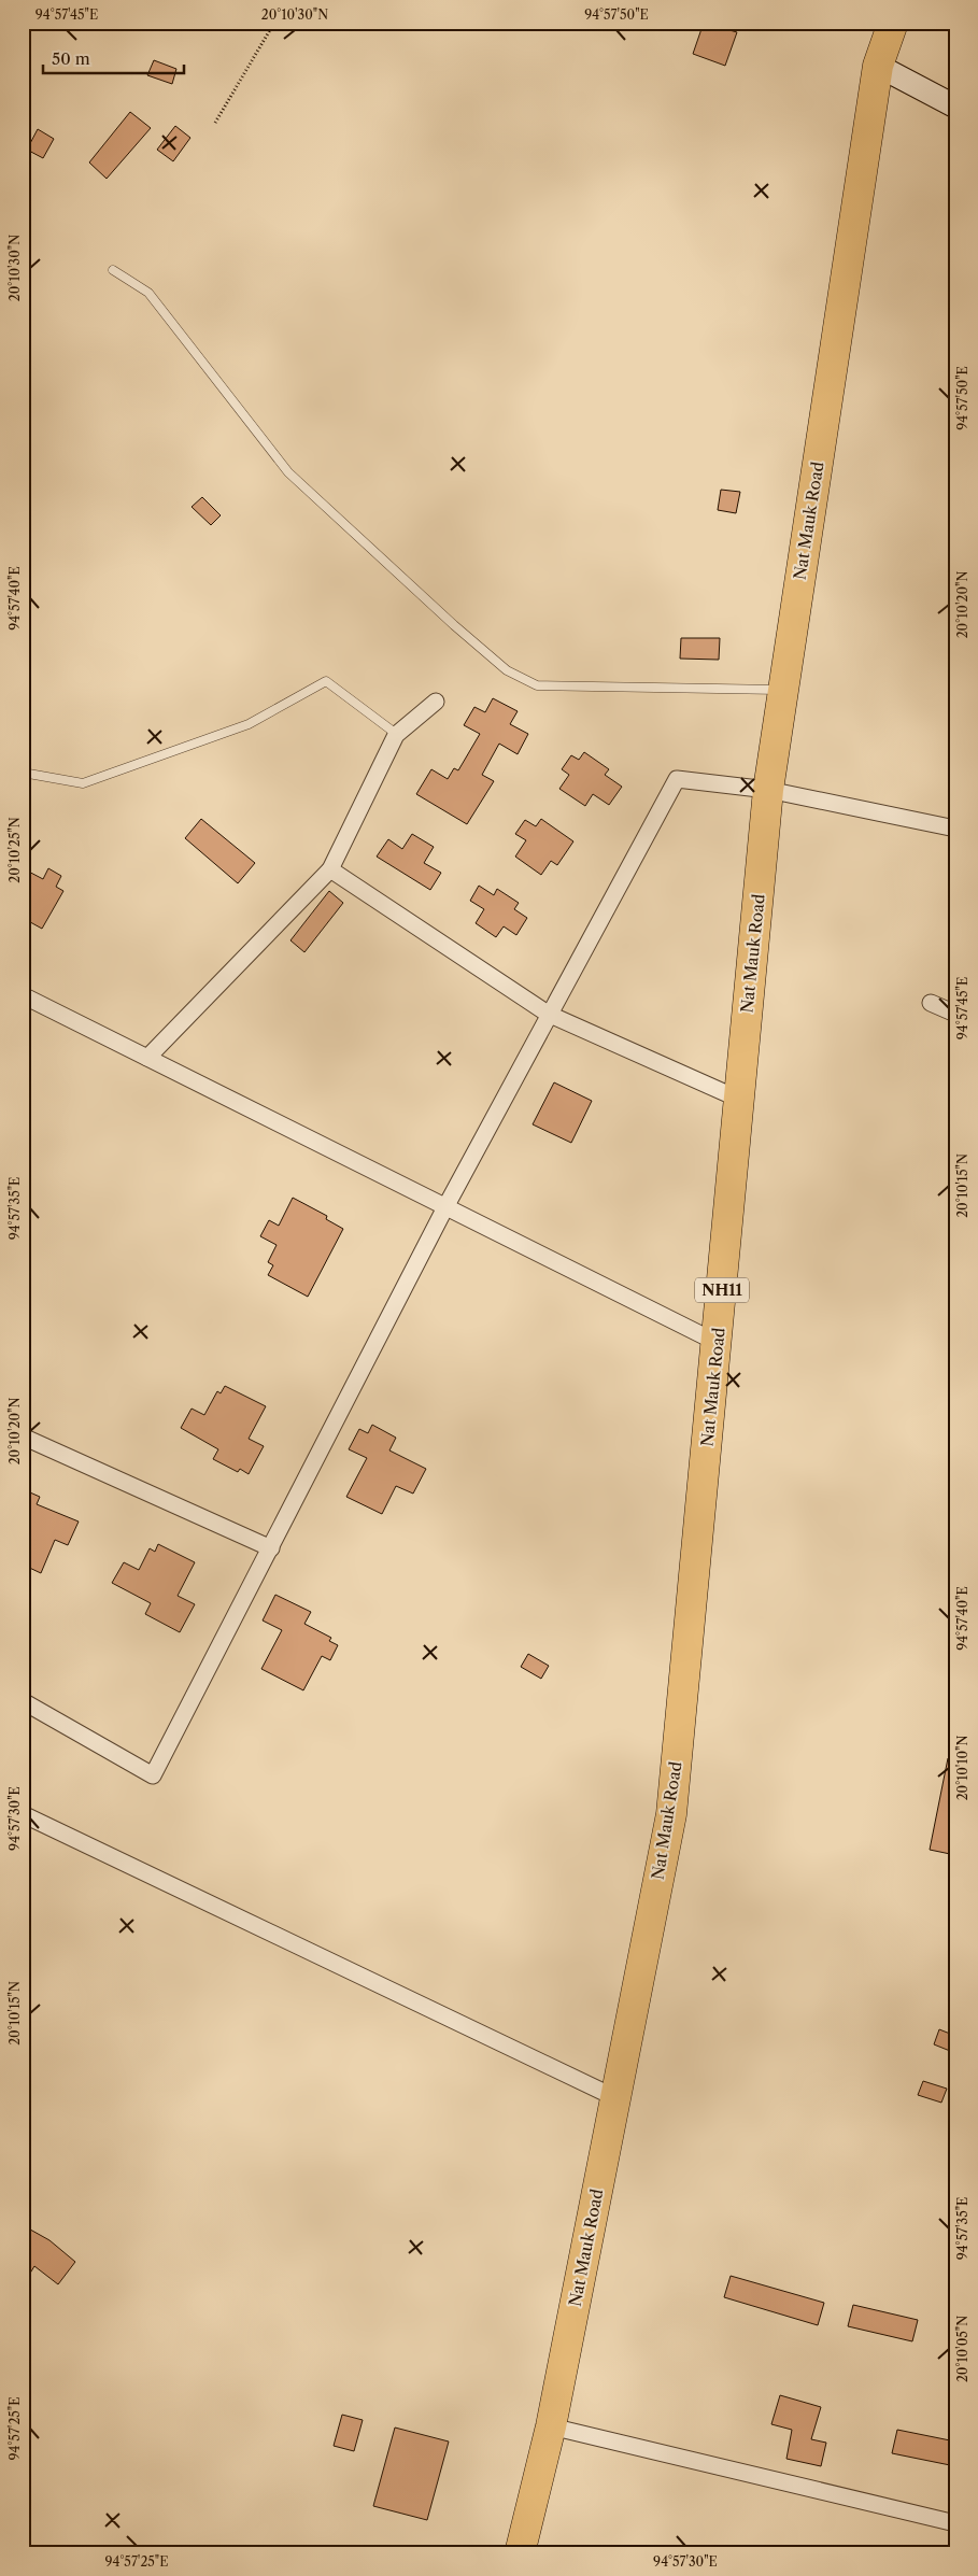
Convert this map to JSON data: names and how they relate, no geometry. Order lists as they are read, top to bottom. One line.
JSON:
{"streets":{"highway":["Nat Mauk Road","NH11"]},"scale_bar":"50 m","coordinates":["94°57'45\"E","20°10'30\"N","94°57'50\"E","94°57'40\"E","20°10'20\"N","20°10'25\"N","20°10'15\"N","94°57'35\"E","20°10'10\"N","94°57'30\"E","20°10'05\"N","94°57'25\"E"]}
